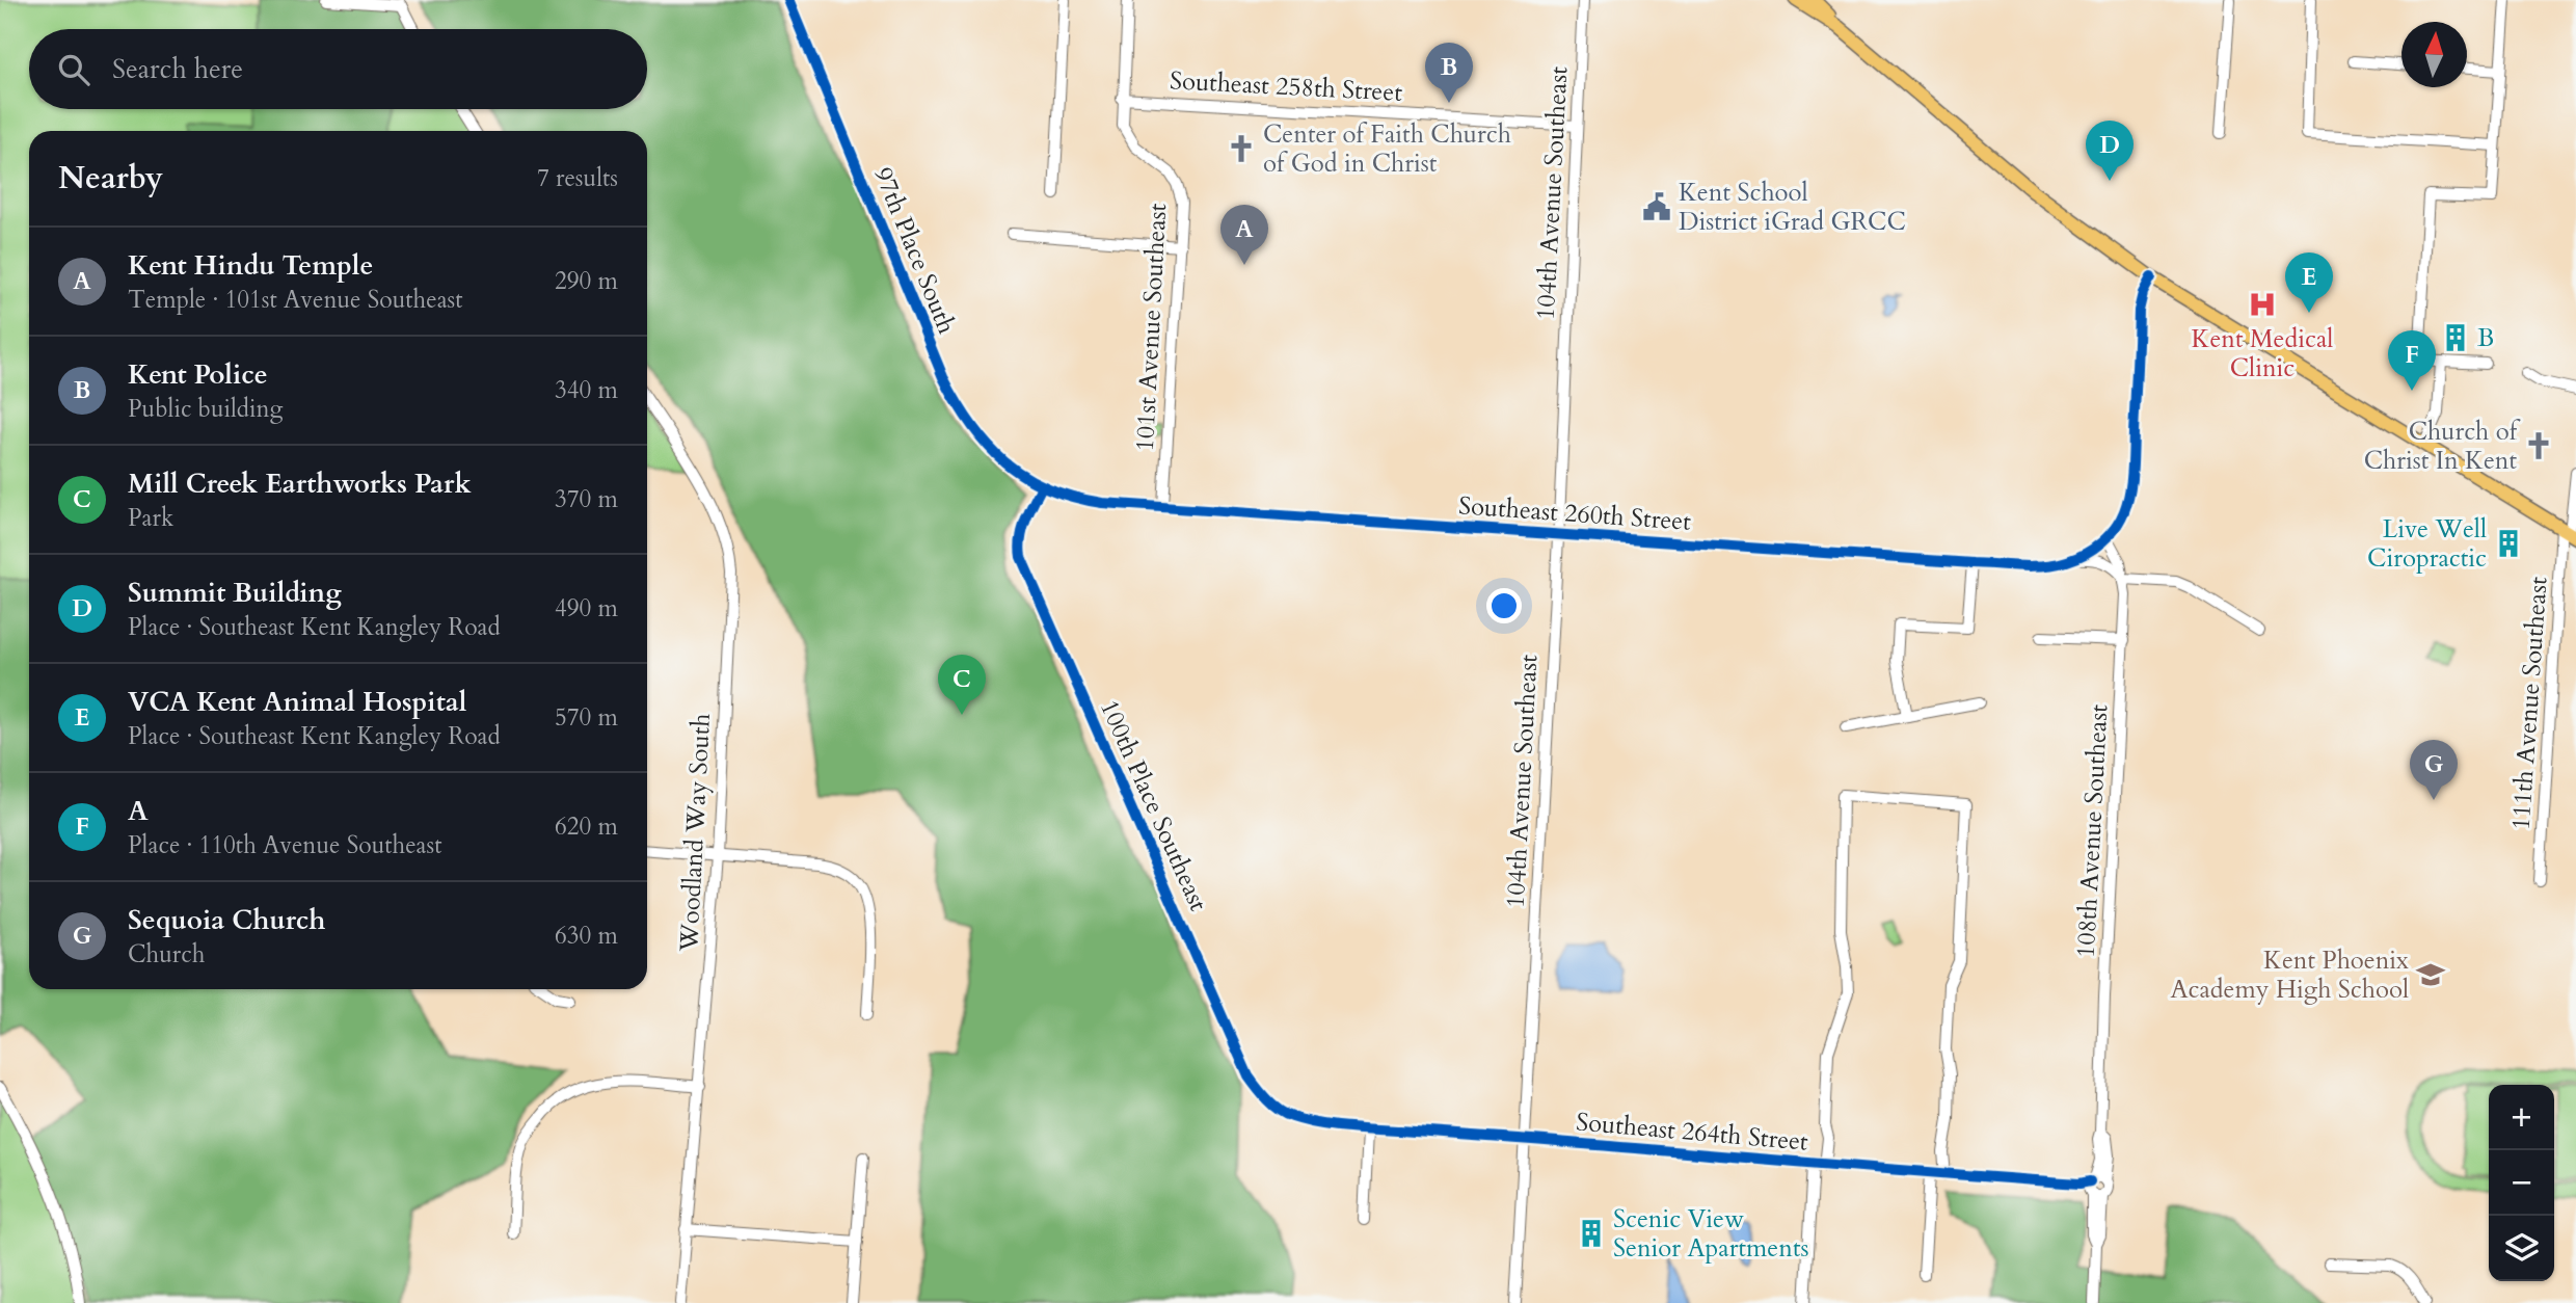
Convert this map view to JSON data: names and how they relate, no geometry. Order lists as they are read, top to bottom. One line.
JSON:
{"streets":{"street":["Southeast 258th Street","104th Avenue Southeast","97th Place South","101st Avenue Southeast","Southeast 260th Street","111th Avenue Southeast","100th Place Southeast","108th Avenue Southeast","Woodland Way South","Southeast 264th Street"]},"crossings":[["Southeast 258th Street","104th Avenue Southeast"],["Southeast 258th Street","101st Avenue Southeast"],["104th Avenue Southeast","Southeast 260th Street"],["104th Avenue Southeast","Southeast 264th Street"],["97th Place South","Southeast 260th Street"],["97th Place South","100th Place Southeast"],["101st Avenue Southeast","Southeast 260th Street"],["Southeast 260th Street","100th Place Southeast"],["Southeast 260th Street","108th Avenue Southeast"],["100th Place Southeast","Southeast 264th Street"],["108th Avenue Southeast","Southeast 264th Street"]],"places":{"church":["Center of Faith Church of God in Christ","Church of Christ In Kent"],"public building":["Kent School District iGrad GRCC"],"hospital":["Kent Medical Clinic"],"building":["B","Live Well Ciropractic","Scenic View Senior Apartments"],"school or university":["Kent Phoenix Academy High School"]},"north":"top","page":{"search":"Search here","pins":["B","D","A","E","F","C","G"],"heading":["Nearby","7 results"],"list":[{"mark":"A","name":"Kent Hindu Temple","note":"Temple · 101st Avenue Southeast","value":"290 m"},{"mark":"B","name":"Kent Police","note":"Public building","value":"340 m"},{"mark":"C","name":"Mill Creek Earthworks Park","note":"Park","value":"370 m"},{"mark":"D","name":"Summit Building","note":"Place · Southeast Kent Kangley Road","value":"490 m"},{"mark":"E","name":"VCA Kent Animal Hospital","note":"Place · Southeast Kent Kangley Road","value":"570 m"},{"mark":"F","name":"A","note":"Place · 110th Avenue Southeast","value":"620 m"},{"mark":"G","name":"Sequoia Church","note":"Church","value":"630 m"}],"map_buttons":["+","−"]}}
